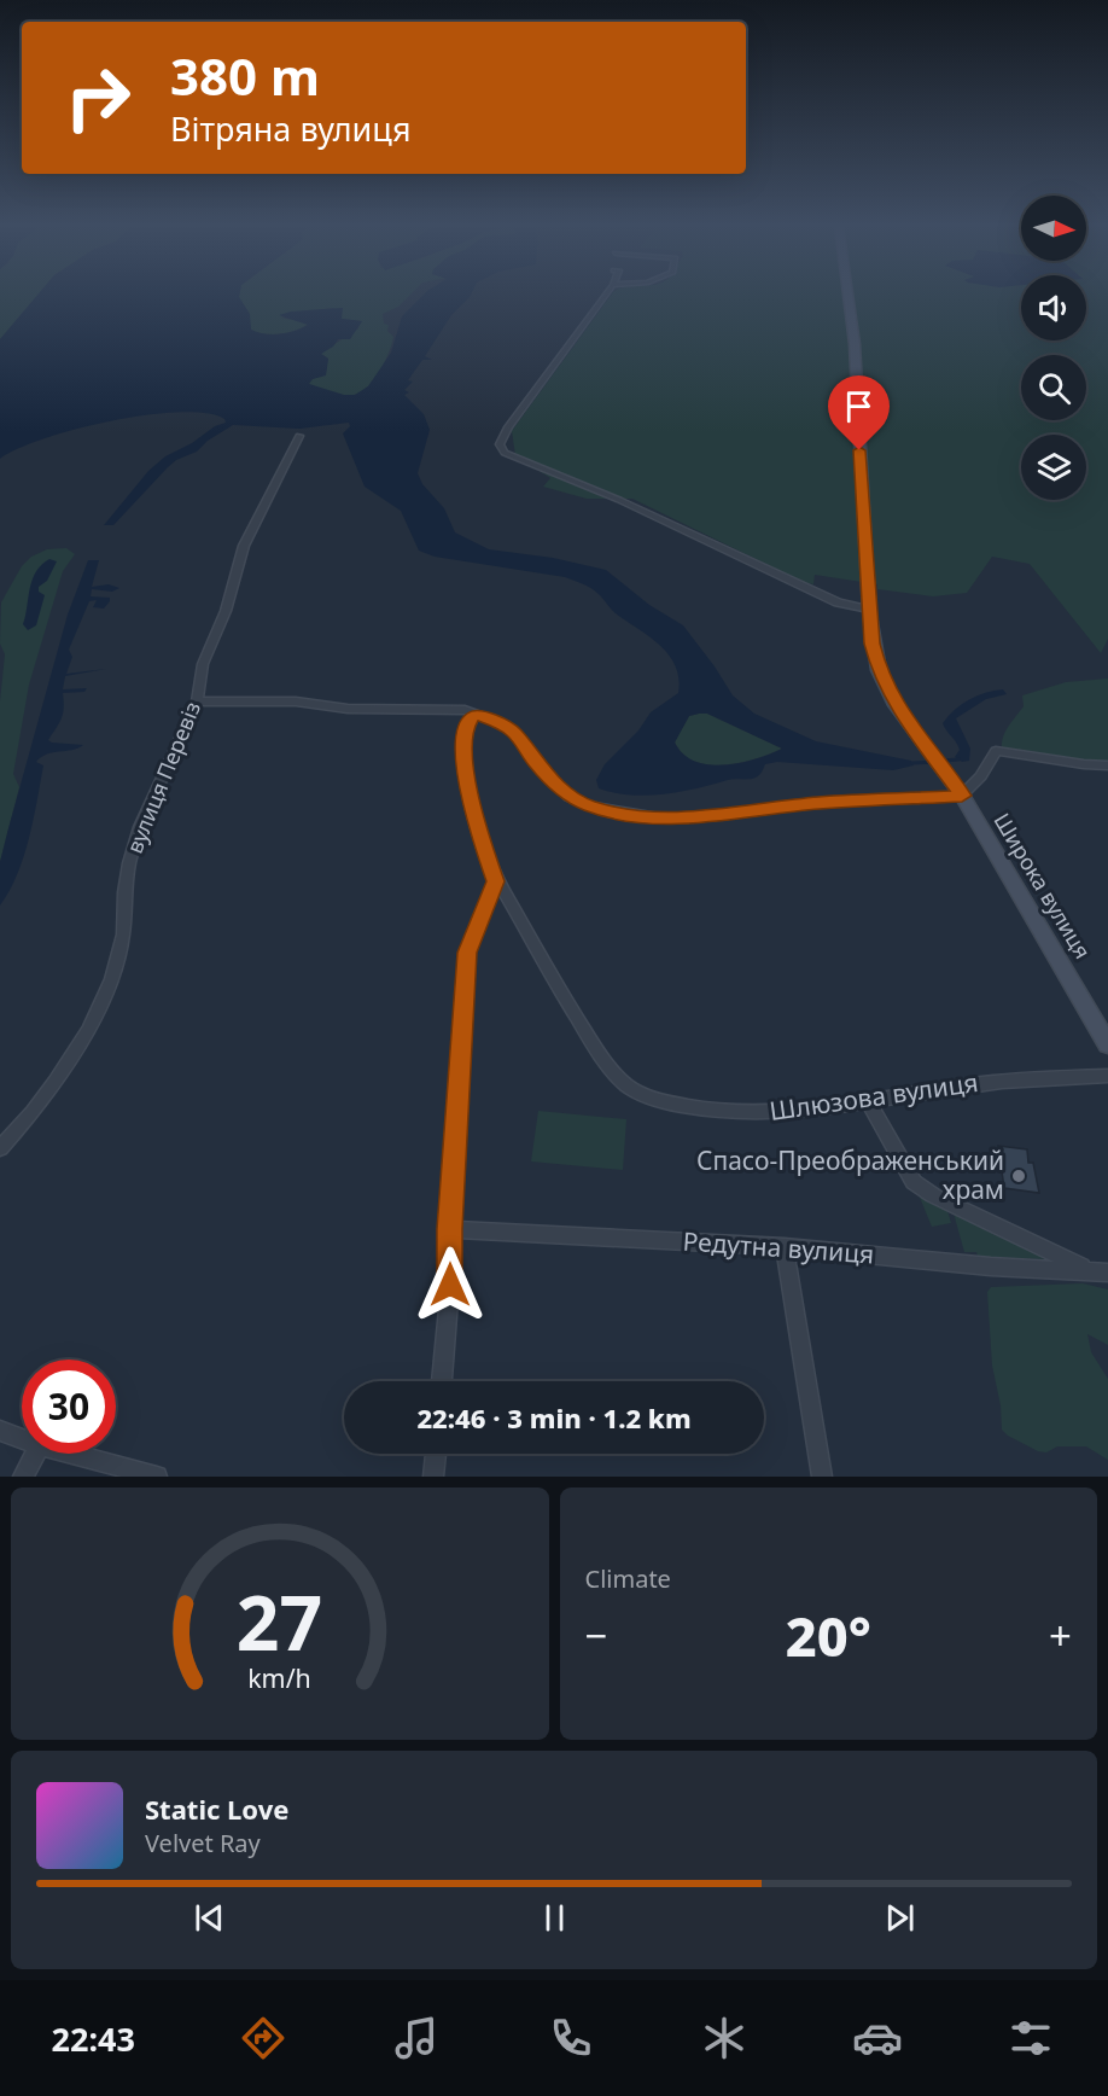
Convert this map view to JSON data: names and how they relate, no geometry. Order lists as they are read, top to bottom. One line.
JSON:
{"streets":{"main road":["Широка вулиця"],"street":["вулиця Перевіз","Шлюзова вулиця","Редутна вулиця"]},"places":["Спасо-Преображенський храм"],"north":"right","page":{"turn":["380 m","Вітряна вулиця"],"limit":"30","trip":"22:46 · 3 min · 1.2 km","tile":"Climate","heat":["−","20°","+"],"song":["Static Love","Velvet Ray"],"tabs":"22:43","gauge":["27","km/h"]}}
